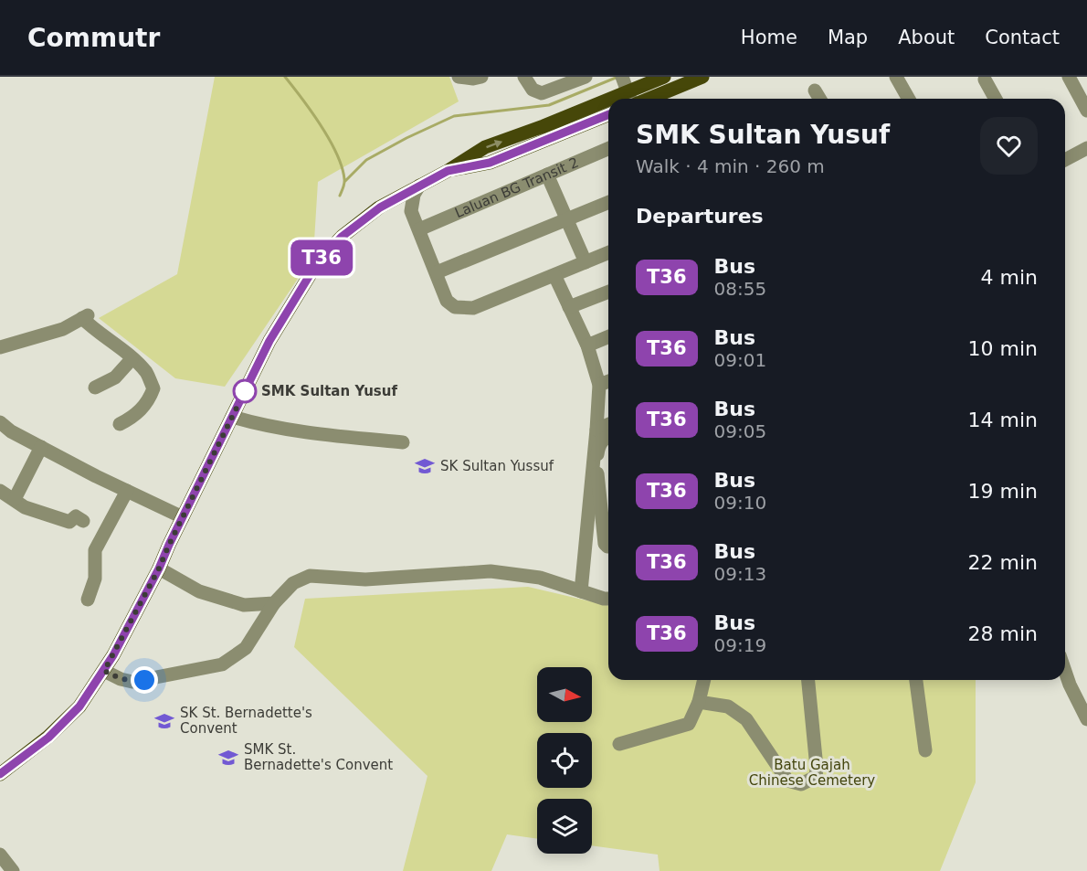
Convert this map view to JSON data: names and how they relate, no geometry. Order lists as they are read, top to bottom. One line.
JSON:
{"streets":{"street":["Laluan BG Transit 2"]},"parks":["Batu Gajah Chinese Cemetery"],"places":{"other":["SMK Sultan Yusuf"],"school or university":["SK Sultan Yussuf","SK St. Bernadette's Convent","SMK St. Bernadette's Convent"]},"lines":["bus line T36"],"north":"right","page":{"header":"Commutr","nav":["Home","Map","About","Contact"],"on_map":"T36","heading":[["SMK Sultan Yusuf","Walk · 4 min · 260 m"],"Departures"],"list":[{"mark":"T36","name":"Bus","note":"08:55","value":"4 min"},{"mark":"T36","name":"Bus","note":"09:01","value":"10 min"},{"mark":"T36","name":"Bus","note":"09:05","value":"14 min"},{"mark":"T36","name":"Bus","note":"09:10","value":"19 min"},{"mark":"T36","name":"Bus","note":"09:13","value":"22 min"},{"mark":"T36","name":"Bus","note":"09:19","value":"28 min"}]}}
